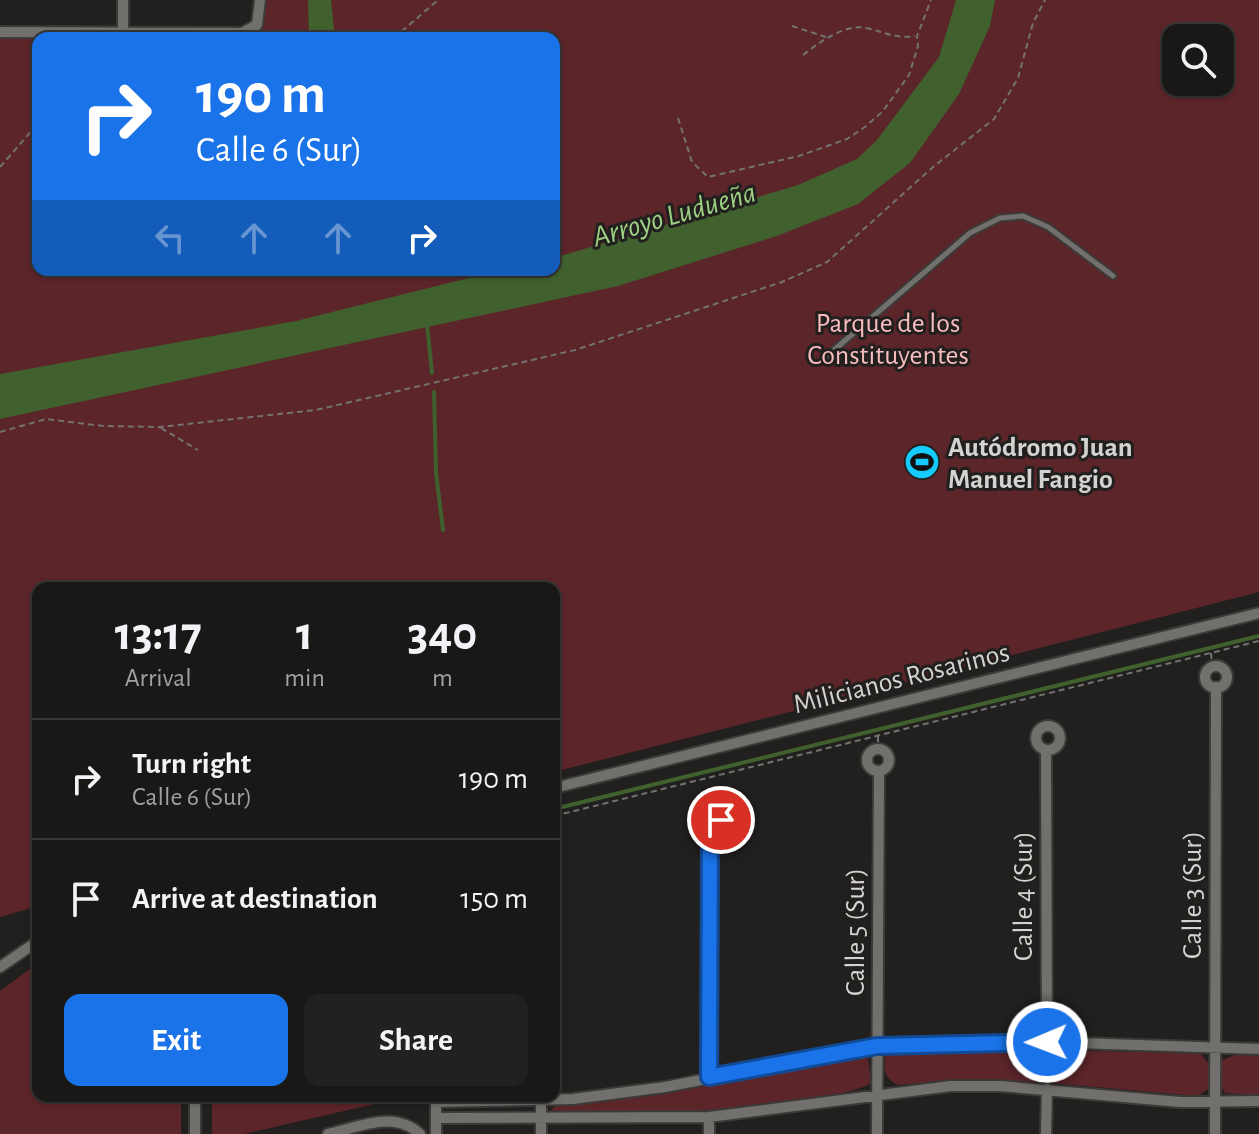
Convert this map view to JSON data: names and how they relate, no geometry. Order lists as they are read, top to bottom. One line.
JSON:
{"streets":{"street":["Milicianos Rosarinos","Calle 3 (Sur)","Calle 4 (Sur)","Calle 5 (Sur)"]},"water":["Arroyo Ludueña"],"parks":["Parque de los Constituyentes"],"places":{"sports":["Autódromo Juan Manuel Fangio"]},"page":{"turn":["190 m","Calle 6 (Sur)"],"eta":["13:17","Arrival","1","min","340","m"],"list":[{"name":"Turn right","note":"Calle 6 (Sur)","value":"190 m"},{"name":"Arrive at destination","value":"150 m"}],"buttons":["Exit","Share"]}}
